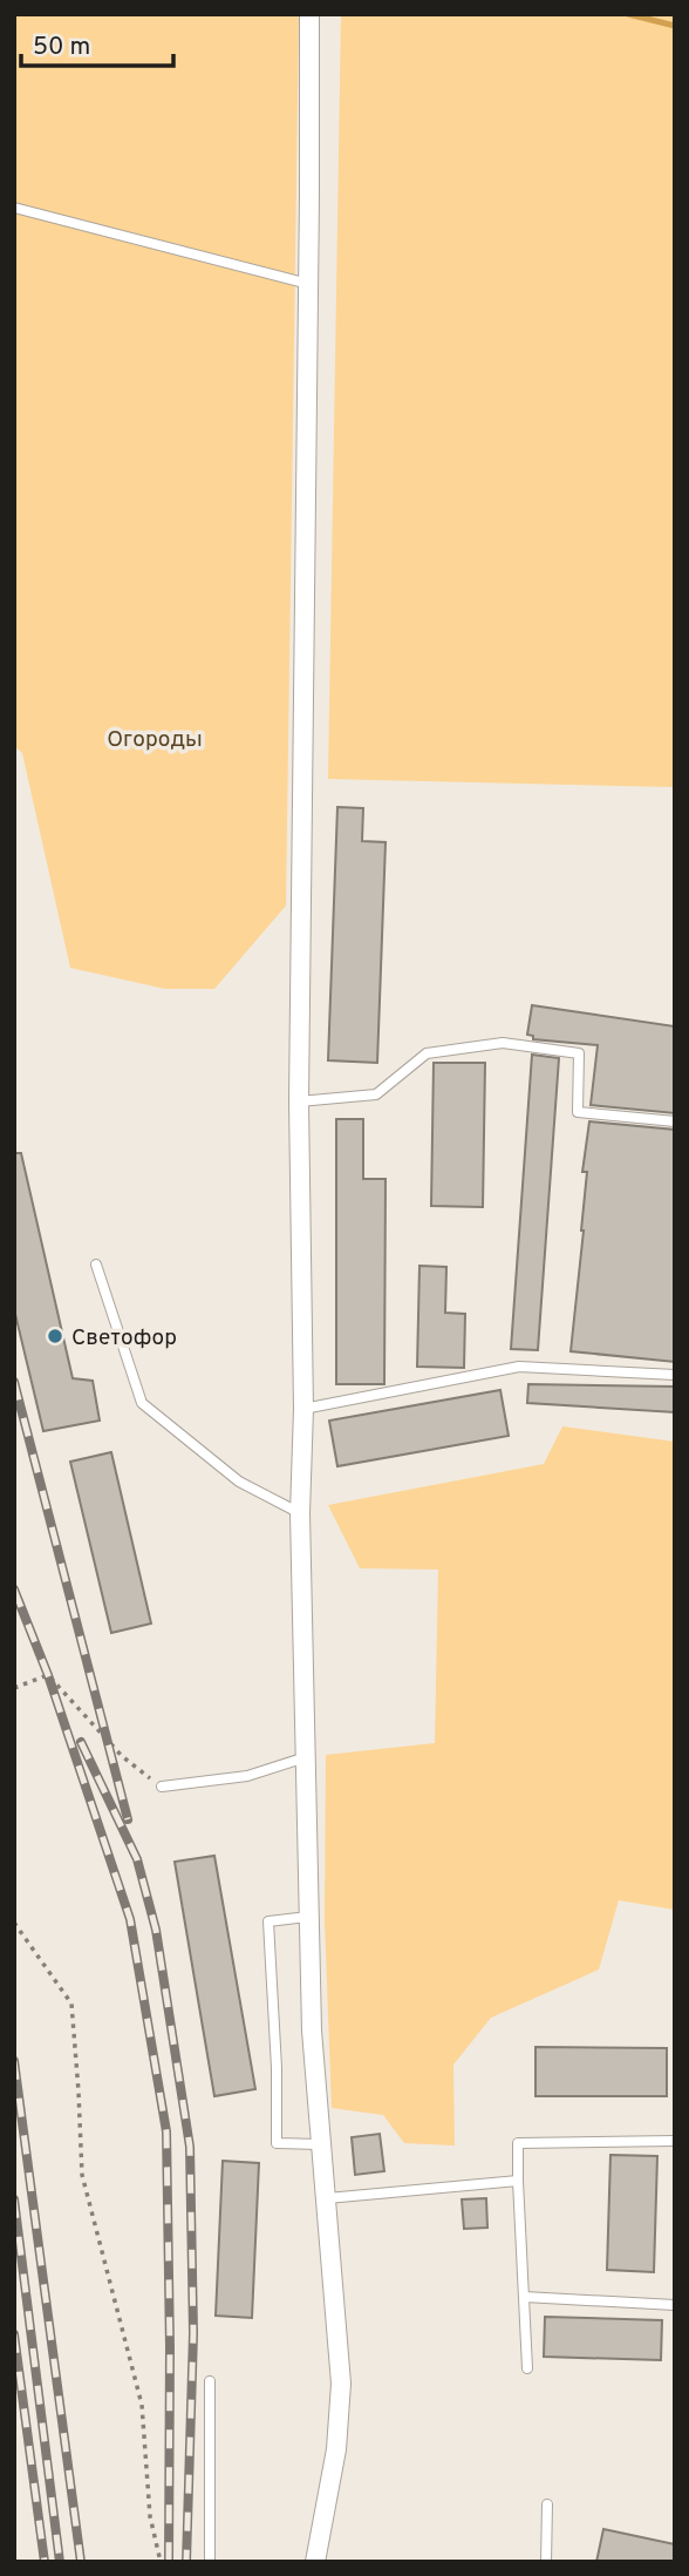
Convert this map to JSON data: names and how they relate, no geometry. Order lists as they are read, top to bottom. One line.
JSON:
{"parks":["Огороды"],"places":["Светофор"],"scale_bar":"50 m"}
